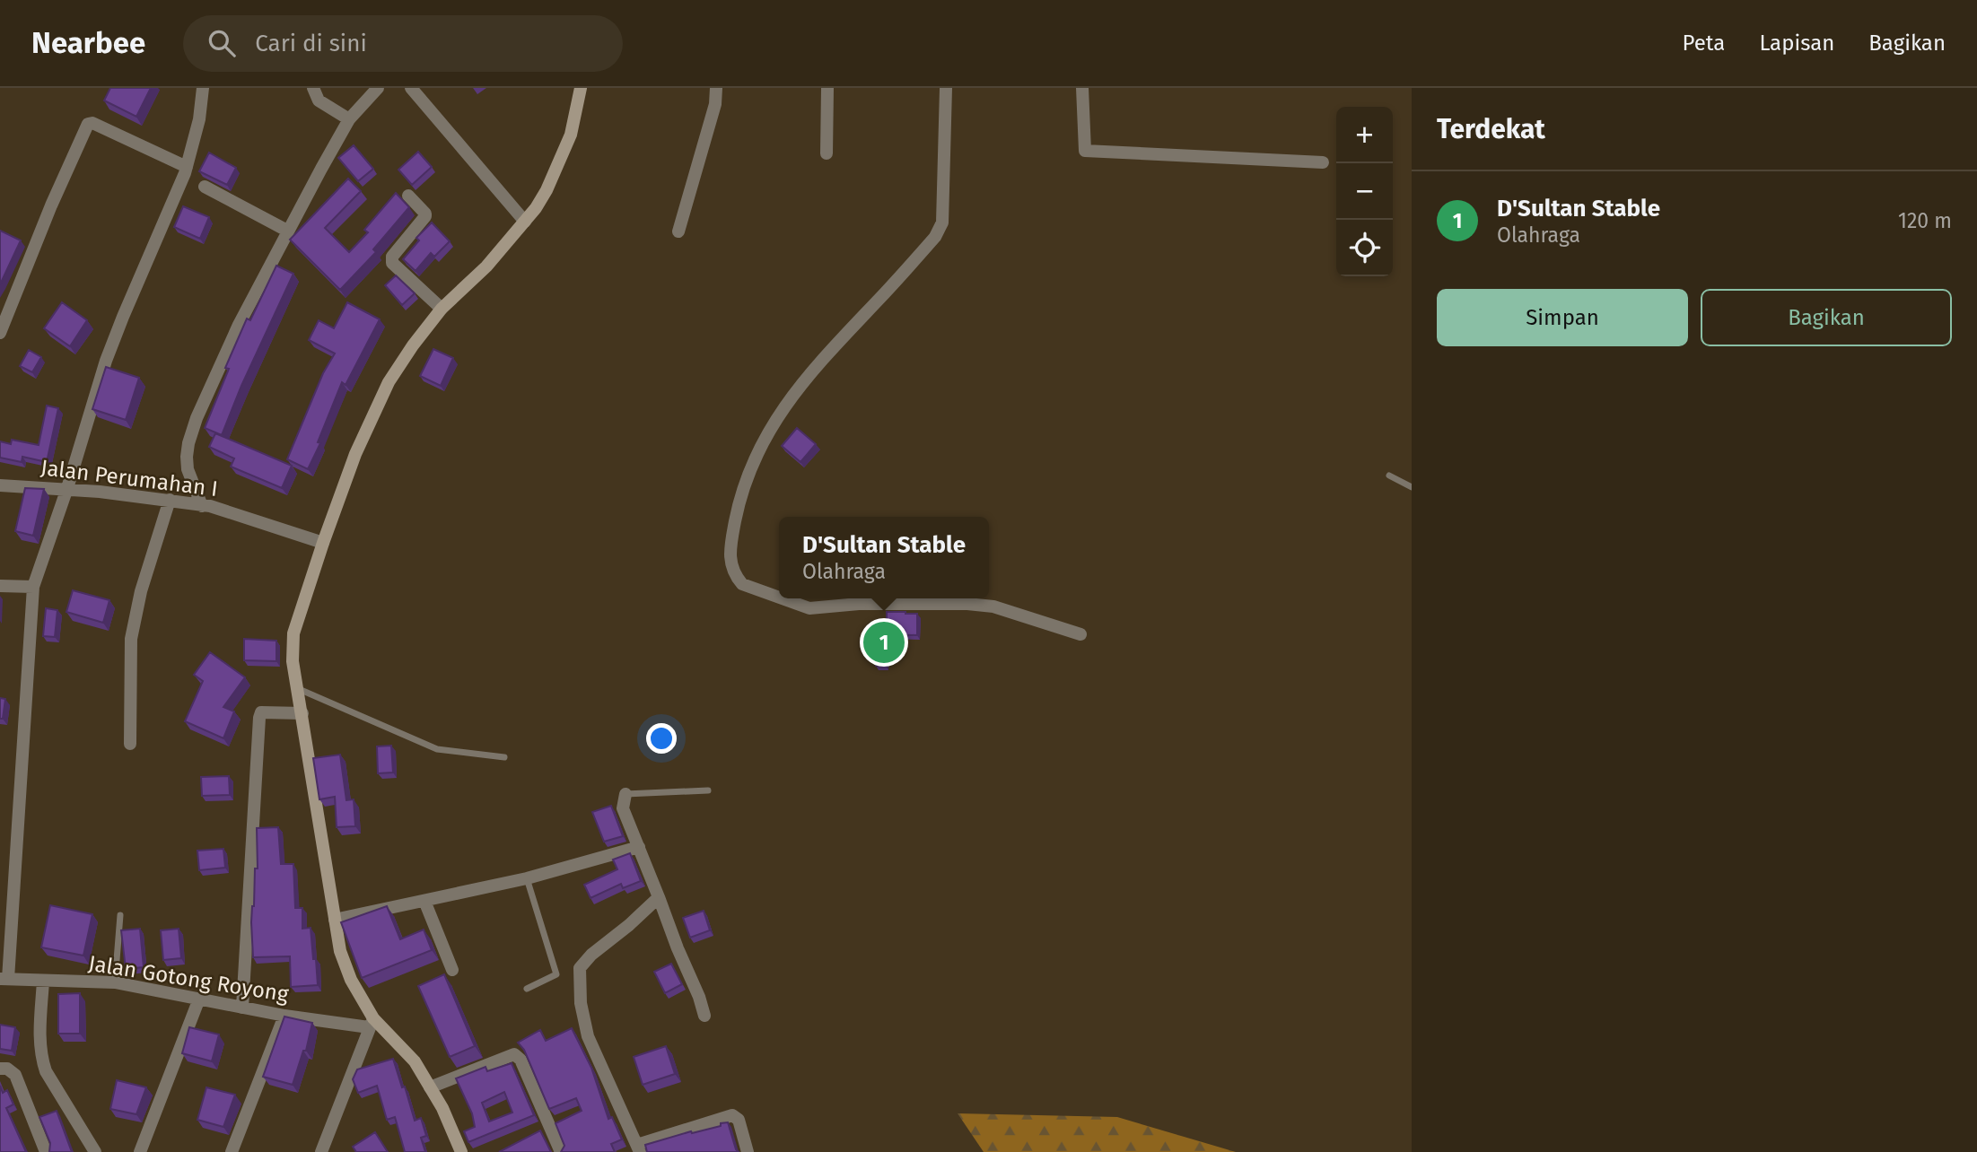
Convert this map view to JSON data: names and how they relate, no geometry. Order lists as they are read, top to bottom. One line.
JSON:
{"streets":{"street":["Jalan Perumahan I","Jalan Gotong Royong"]},"page":{"header":"Nearbee","search":"Cari di sini","nav":["Peta","Lapisan","Bagikan"],"heading":"Terdekat","map_buttons":["+","−"],"list":[{"mark":"1","name":"D'Sultan Stable","note":"Olahraga","value":"120 m"}],"buttons":["Simpan","Bagikan"],"popup":["D'Sultan Stable","Olahraga"],"pins":"1"}}
